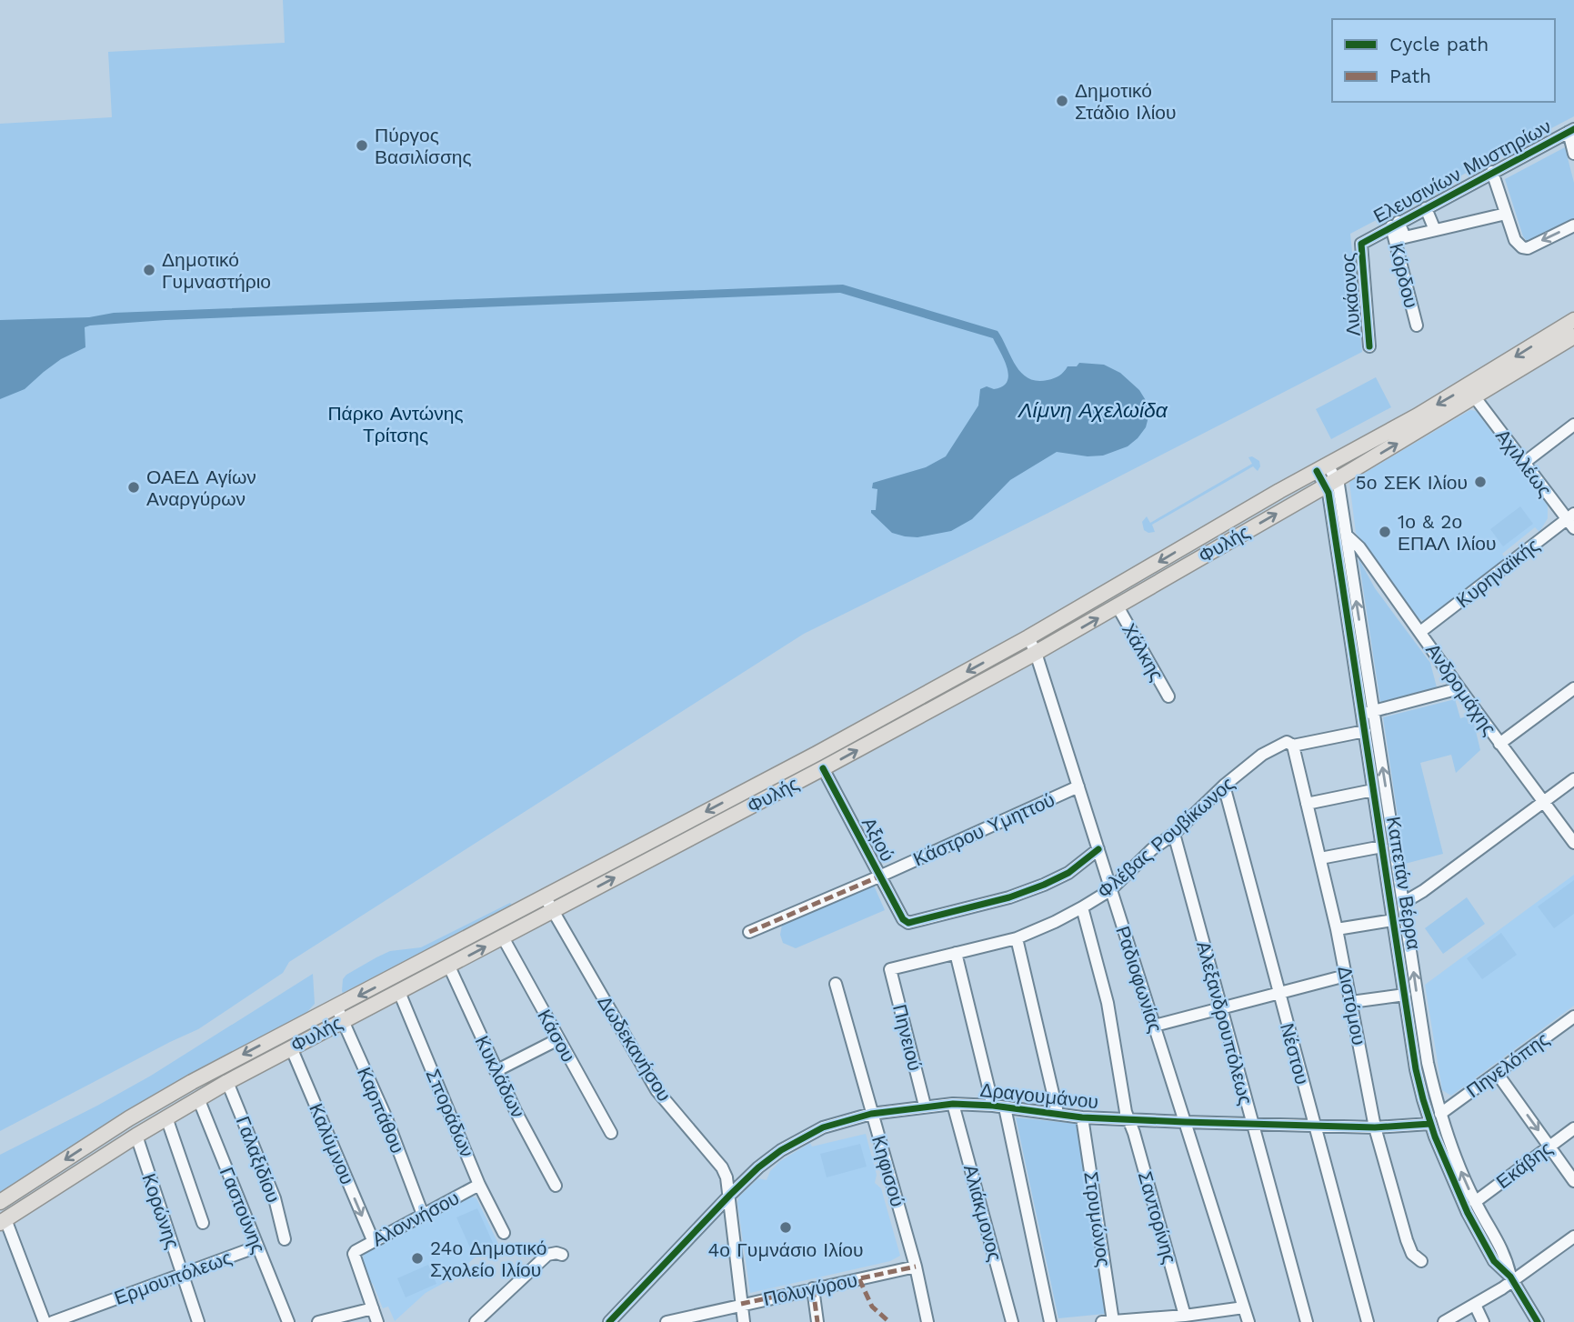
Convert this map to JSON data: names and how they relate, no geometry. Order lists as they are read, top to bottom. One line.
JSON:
{"streets":{"main road":["Φυλής"],"street":["Ελευσινίων Μυστηρίων","Κόρδου","Λυκάονος","Αχιλλέως","Κυρηναϊκής","Χάλκης","Ανδρομάχης","Κάστρου Υμηττού","Φλέβας Ρουβίκωνος","Αξιού","Καπετάν Βέρρα","Ραδιοφωνίας","Διστόμου","Αλεξανδρουπόλεως","Κάσου","Πηνειού","Δωδεκανήσου","Νέστου","Πηνελόπης","Κυκλάδων","Δραγουμάνου","Καρπάθου","Σποράδων","Καλύμνου","Γαλαξιδίου","Εκάβης","Κηφισού","Γαστούνης","Κορώνης","Αλιάκμονος","Σαντορίνης","Αλοννήσου","Στρυμώνος","Ερμουπόλεως","Πολυγύρου"]},"crossings":[["Ελευσινίων Μυστηρίων","Κόρδου"],["Ελευσινίων Μυστηρίων","Λυκάονος"],["Αχιλλέως","Φυλής"],["Αχιλλέως","Κυρηναϊκής"],["Φυλής","Χάλκης"],["Φυλής","Αξιού"],["Φυλής","Καπετάν Βέρρα"],["Φυλής","Ραδιοφωνίας"],["Φυλής","Κάσου"],["Φυλής","Δωδεκανήσου"],["Φυλής","Κυκλάδων"],["Φυλής","Καρπάθου"],["Φυλής","Σποράδων"],["Φυλής","Καλύμνου"],["Φυλής","Γαλαξιδίου"],["Φυλής","Γαστούνης"],["Φυλής","Κορώνης"],["Κυρηναϊκής","Ανδρομάχης"],["Ανδρομάχης","Καπετάν Βέρρα"],["Κάστρου Υμηττού","Αξιού"],["Κάστρου Υμηττού","Ραδιοφωνίας"],["Φλέβας Ρουβίκωνος","Καπετάν Βέρρα"],["Φλέβας Ρουβίκωνος","Ραδιοφωνίας"],["Φλέβας Ρουβίκωνος","Διστόμου"],["Φλέβας Ρουβίκωνος","Αλεξανδρουπόλεως"],["Φλέβας Ρουβίκωνος","Πηνειού"],["Φλέβας Ρουβίκωνος","Νέστου"],["Φλέβας Ρουβίκωνος","Σαντορίνης"],["Αξιού","Ραδιοφωνίας"],["Καπετάν Βέρρα","Πηνελόπης"],["Καπετάν Βέρρα","Δραγουμάνου"],["Καπετάν Βέρρα","Εκάβης"],["Ραδιοφωνίας","Δραγουμάνου"],["Διστόμου","Δραγουμάνου"],["Αλεξανδρουπόλεως","Δραγουμάνου"],["Πηνειού","Δραγουμάνου"],["Δωδεκανήσου","Δραγουμάνου"],["Δωδεκανήσου","Πολυγύρου"],["Νέστου","Δραγουμάνου"],["Δραγουμάνου","Κηφισού"],["Δραγουμάνου","Αλιάκμονος"],["Δραγουμάνου","Σαντορίνης"],["Δραγουμάνου","Στρυμώνος"],["Καρπάθου","Αλοννήσου"],["Σποράδων","Αλοννήσου"],["Καλύμνου","Αλοννήσου"],["Κηφισού","Πολυγύρου"],["Γαστούνης","Ερμουπόλεως"],["Κορώνης","Ερμουπόλεως"]],"one_way":["Καλύμνου"],"water":["Λίμνη Αχελωίδα"],"parks":["Πάρκο Αντώνης Τρίτσης"],"places":["Δημοτικό Στάδιο Ιλίου","Πύργος Βασιλίσσης","Δημοτικό Γυμναστήριο","5ο ΣΕΚ Ιλίου","ΟΑΕΔ Αγίων Αναργύρων","1ο & 2ο ΕΠΑΛ Ιλίου","4ο Γυμνάσιο Ιλίου","24ο Δημοτικό Σχολείο Ιλίου"],"legend":["Cycle path","Path"]}
